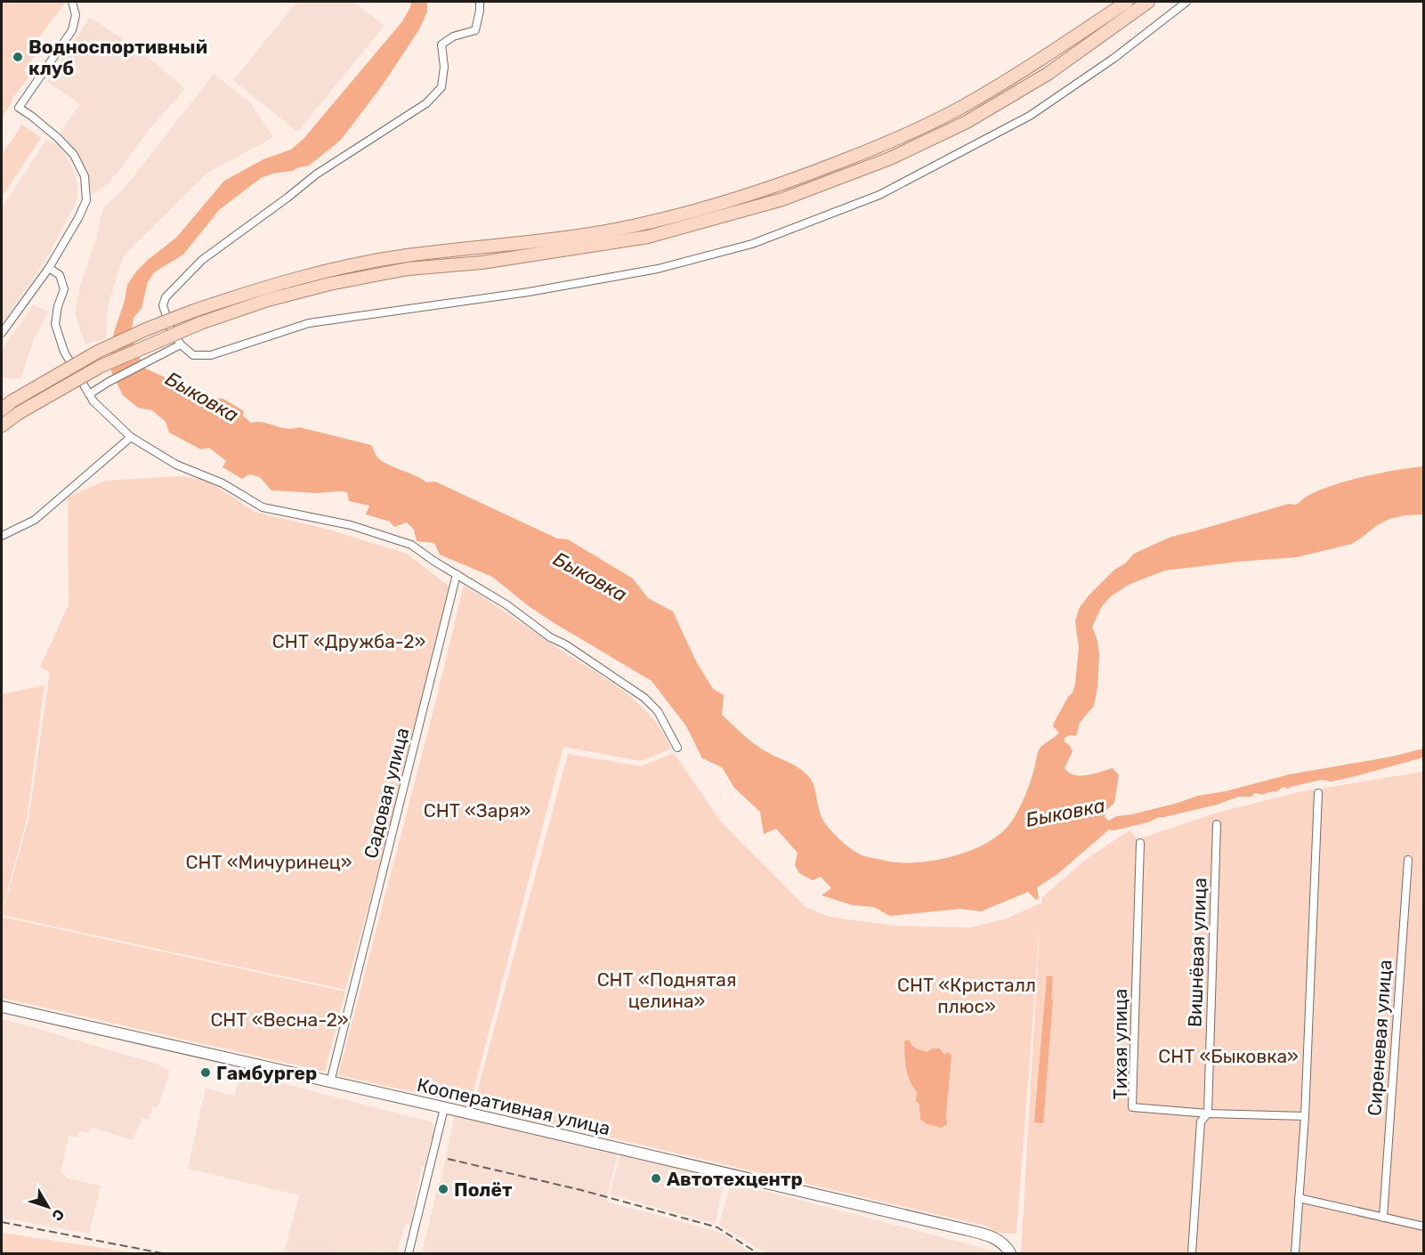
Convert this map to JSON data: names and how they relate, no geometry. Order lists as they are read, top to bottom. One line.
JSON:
{"streets":{"main road":["Кооперативная улица"],"street":["Садовая улица","Вишнёвая улица","Сиреневая улица","Тихая улица"]},"crossings":[["Садовая улица","Кооперативная улица"],["Вишнёвая улица","Тихая улица"]],"water":["Быковка"],"parks":["СНТ «Дружба-2»","СНТ «Заря»","СНТ «Мичуринец»","СНТ «Поднятая целина»","СНТ «Кристалл плюс»","СНТ «Весна-2»","СНТ «Быковка»"],"places":["Водноспортивный клуб","Гамбургер","Автотехцентр","Полёт"],"north":"bottom right"}
